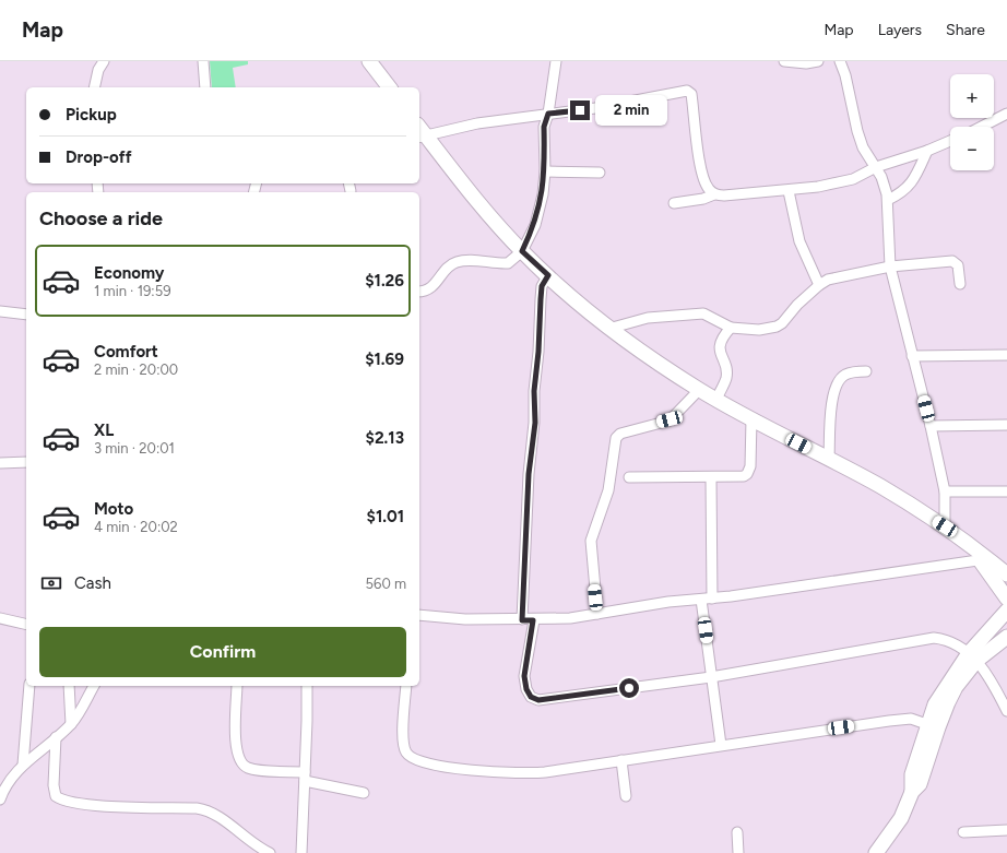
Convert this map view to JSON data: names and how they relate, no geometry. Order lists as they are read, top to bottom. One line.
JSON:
{"page":{"header":"Map","nav":["Map","Layers","Share"],"map_buttons":["+","−"],"banner":["Pickup","Drop-off"],"bubble":"2 min","heading":"Choose a ride","list":[{"name":"Economy","note":"1 min · 19:59","value":"$1.26"},{"name":"Comfort","note":"2 min · 20:00","value":"$1.69"},{"name":"XL","note":"3 min · 20:01","value":"$2.13"},{"name":"Moto","note":"4 min · 20:02","value":"$1.01"}],"pay":["Cash","560 m"],"buttons":"Confirm"}}
